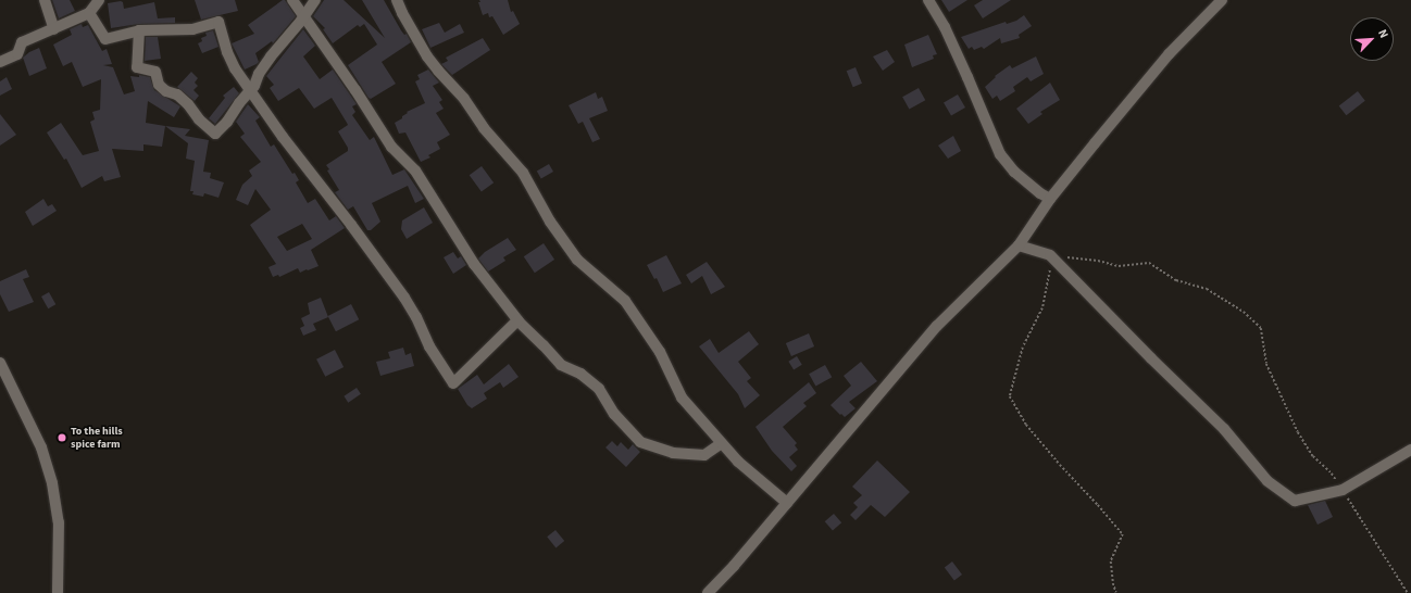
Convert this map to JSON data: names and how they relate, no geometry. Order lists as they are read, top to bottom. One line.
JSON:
{"places":["To the hills spice farm"],"north":"top right"}
